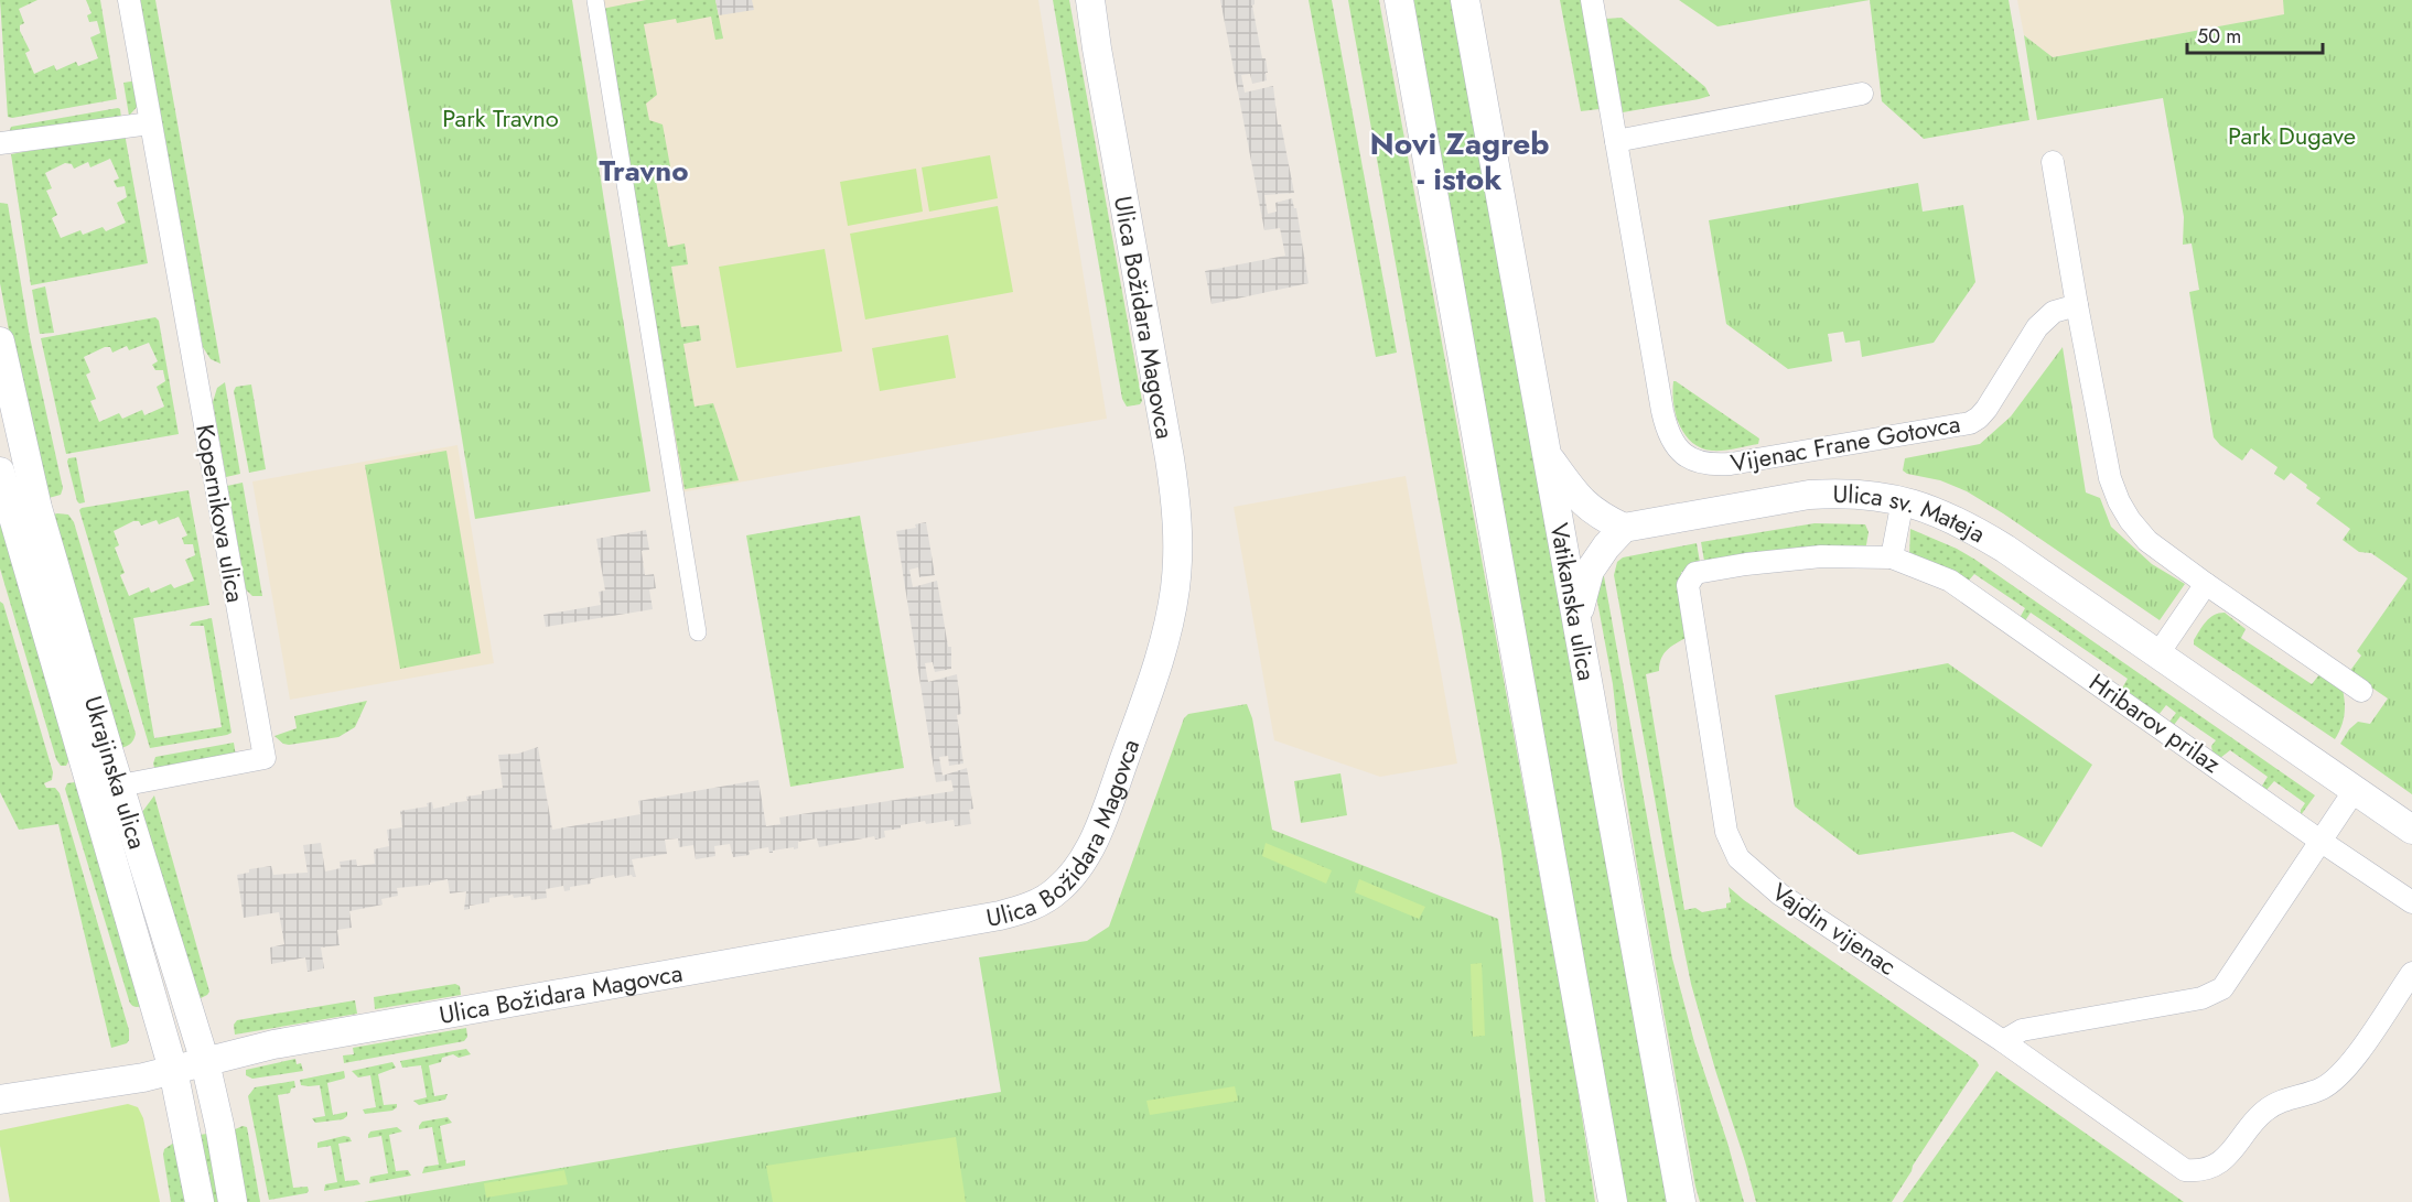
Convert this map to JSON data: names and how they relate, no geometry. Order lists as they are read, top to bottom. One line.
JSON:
{"streets":{"street":["Ulica Božidara Magovca","Vijenac Frane Gotovca","Kopernikova ulica","Ulica sv. Mateja","Vatikanska ulica","Hribarov prilaz","Ukrajinska ulica","Vajdin vijenac"]},"crossings":[["Ulica Božidara Magovca","Ukrajinska ulica"],["Kopernikova ulica","Ukrajinska ulica"],["Hribarov prilaz","Vajdin vijenac"]],"districts":["Novi Zagreb - istok","Travno"],"parks":["Park Travno","Park Dugave"],"scale_bar":"50 m"}
